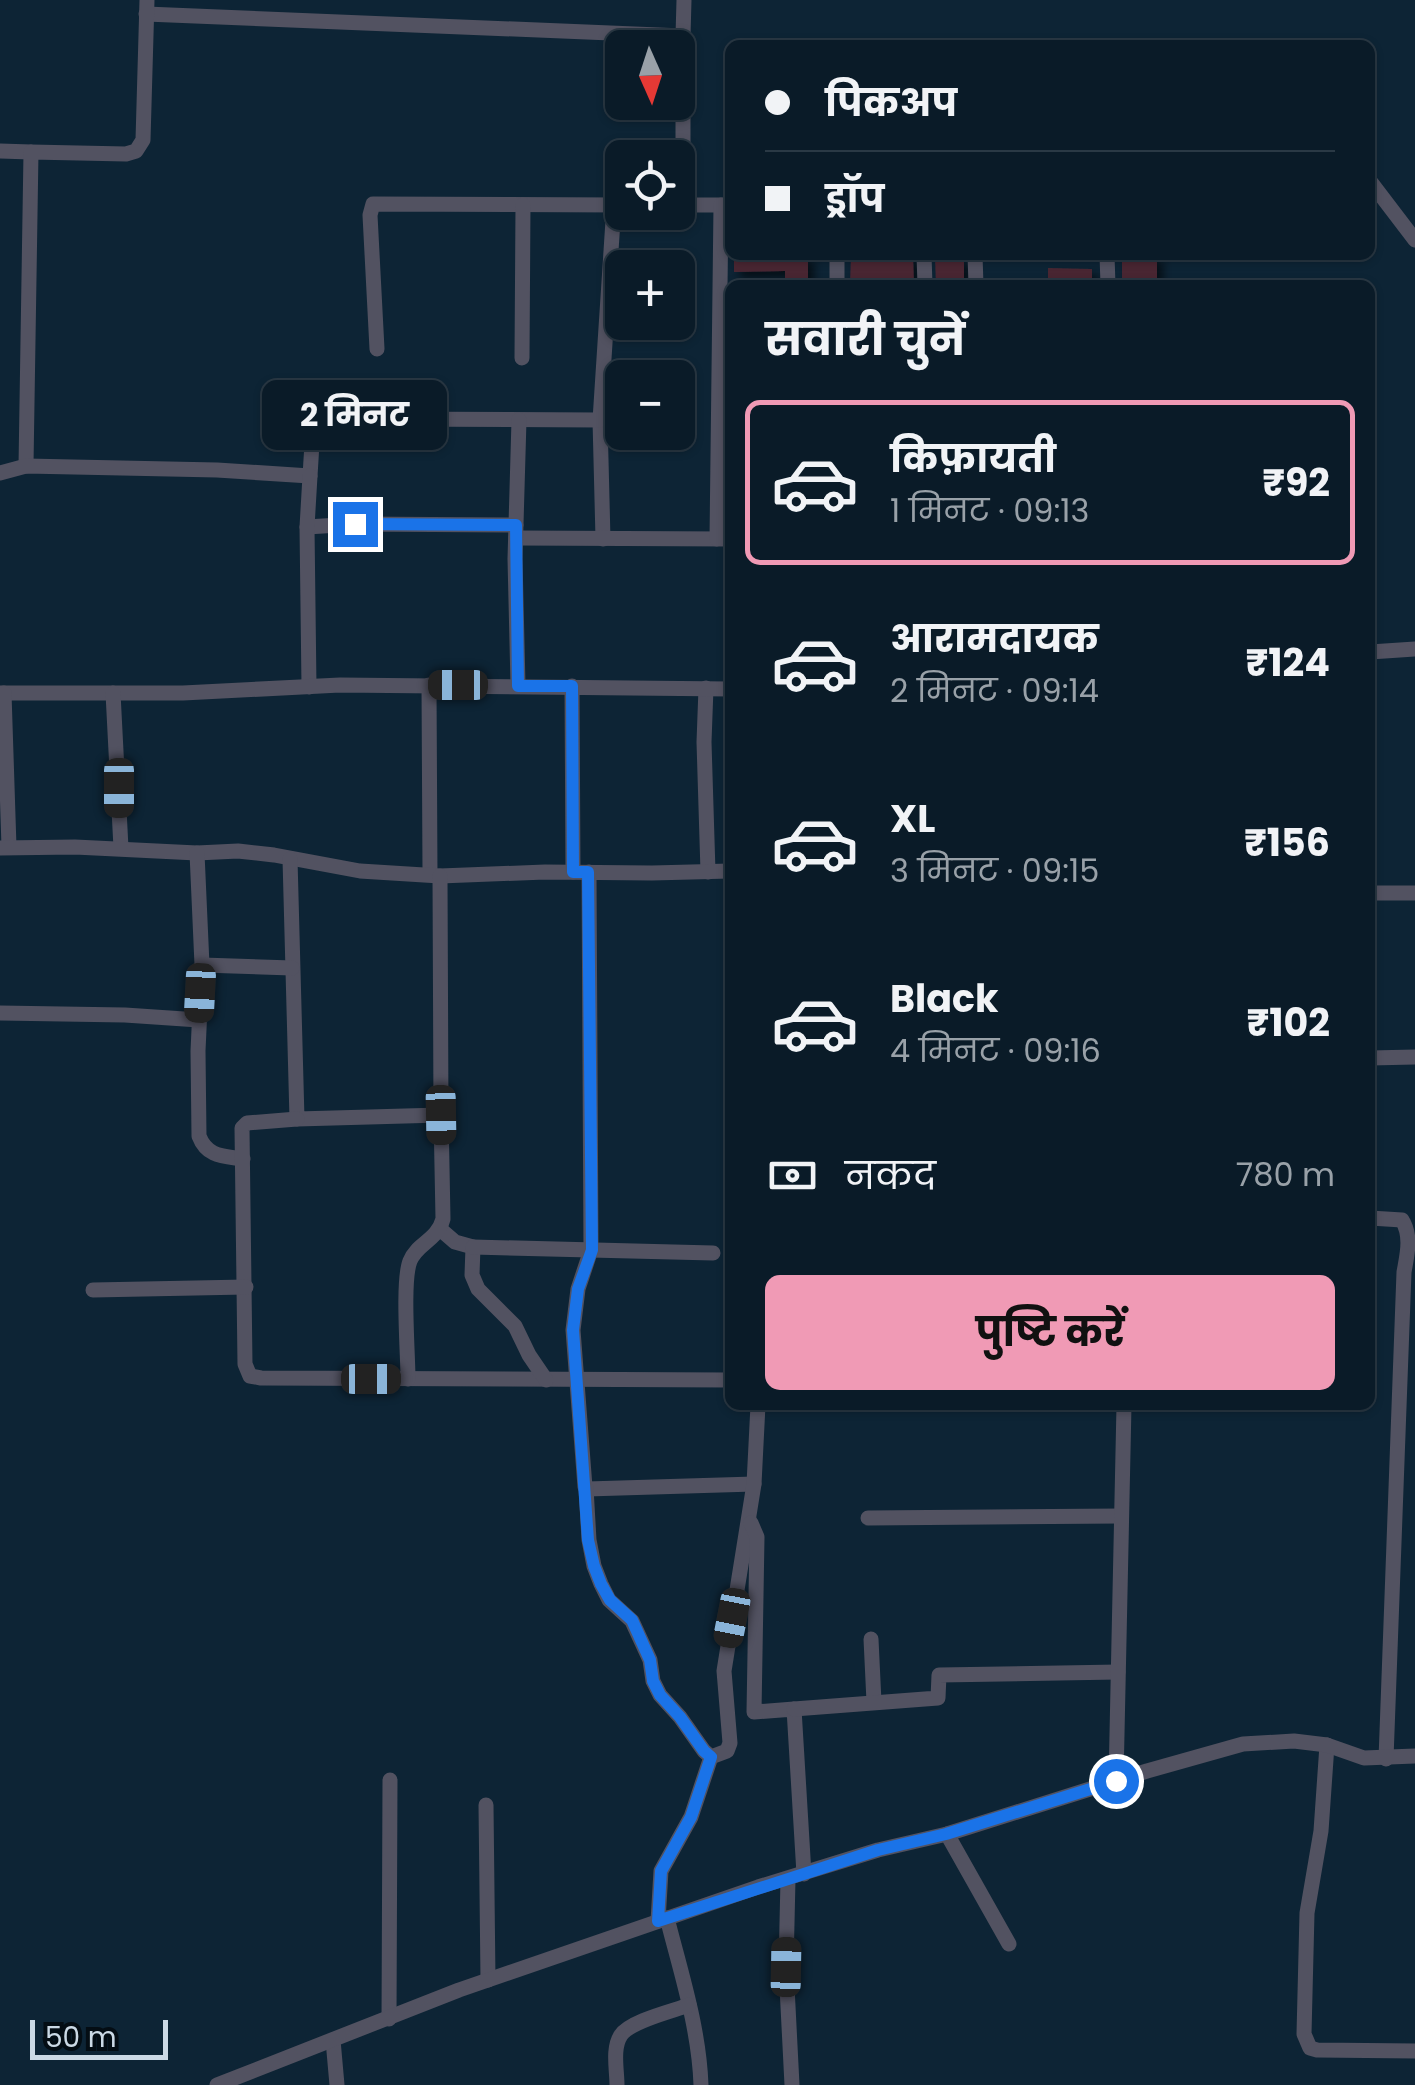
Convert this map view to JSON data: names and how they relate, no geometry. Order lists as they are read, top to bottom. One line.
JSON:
{"scale_bar":"50 m","north":"bottom","page":{"map_buttons":["+","−"],"banner":["पिकअप","ड्रॉप"],"heading":"सवारी चुनें","bubble":"2 मिनट","list":[{"name":"किफ़ायती","note":"1 मिनट · 09:13","value":"₹92"},{"name":"आरामदायक","note":"2 मिनट · 09:14","value":"₹124"},{"name":"XL","note":"3 मिनट · 09:15","value":"₹156"},{"name":"Black","note":"4 मिनट · 09:16","value":"₹102"}],"pay":["नकद","780 m"],"buttons":"पुष्टि करें","scale":"50 m"}}
